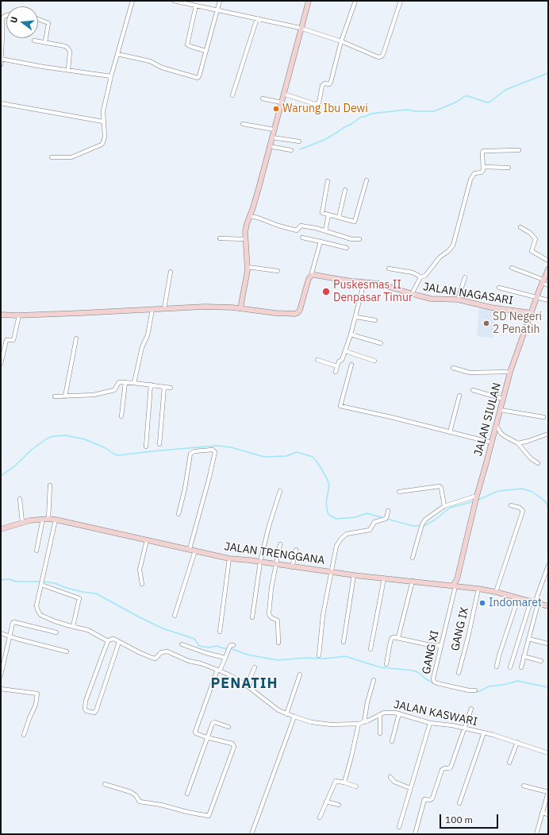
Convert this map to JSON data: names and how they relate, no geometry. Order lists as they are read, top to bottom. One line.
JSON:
{"streets":{"street":["JALAN NAGASARI","JALAN SIULAN","JALAN TRENGGANA","GANG IX","GANG XI","JALAN KASWARI"]},"crossings":[["JALAN NAGASARI","JALAN SIULAN"],["JALAN SIULAN","JALAN TRENGGANA"],["JALAN SIULAN","GANG XI"],["JALAN TRENGGANA","GANG IX"],["JALAN TRENGGANA","GANG XI"]],"districts":["PENATIH"],"places":["Warung Ibu Dewi","Puskesmas II Denpasar Timur","SD Negeri 2 Penatih","Indomaret"],"scale_bar":"100 m","north":"left"}
